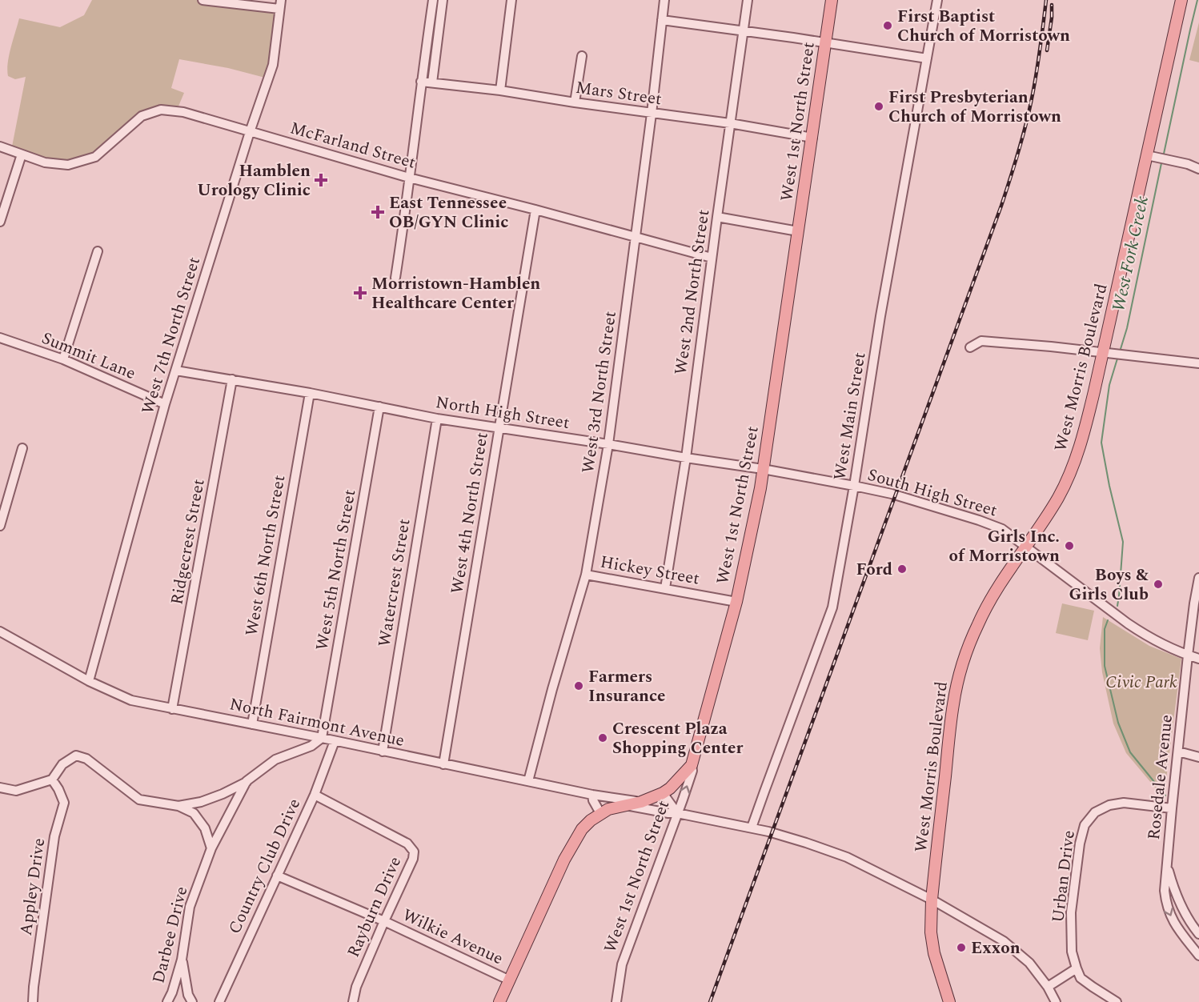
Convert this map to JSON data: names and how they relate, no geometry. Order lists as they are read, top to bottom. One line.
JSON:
{"streets":{"main road":["West 1st North Street","West Morris Boulevard"],"street":["Mars Street","McFarland Street","West 2nd North Street","West 7th North Street","Summit Lane","West 3rd North Street","North High Street","West Main Street","South High Street","West 4th North Street","Ridgecrest Street","West 6th North Street","West 5th North Street","Hickey Street","Watercrest Street","North Fairmont Avenue","Rosedale Avenue","Country Club Drive","Urban Drive","Appley Drive","Rayburn Drive","Darbee Drive","Wilkie Avenue"]},"crossings":[["Mars Street","West 1st North Street"],["Mars Street","West 2nd North Street"],["Mars Street","West 3rd North Street"],["West 1st North Street","North High Street"],["West 1st North Street","Hickey Street"],["McFarland Street","West 2nd North Street"],["McFarland Street","West 7th North Street"],["McFarland Street","West 3rd North Street"],["McFarland Street","West 4th North Street"],["West 2nd North Street","North High Street"],["West 2nd North Street","Hickey Street"],["West 7th North Street","Summit Lane"],["West 7th North Street","North High Street"],["West 7th North Street","North Fairmont Avenue"],["West Morris Boulevard","South High Street"],["West 3rd North Street","North High Street"],["West 3rd North Street","Hickey Street"],["West 3rd North Street","North Fairmont Avenue"],["North High Street","West Main Street"],["North High Street","South High Street"],["North High Street","West 4th North Street"],["North High Street","Ridgecrest Street"],["North High Street","West 6th North Street"],["North High Street","West 5th North Street"],["North High Street","Watercrest Street"],["West Main Street","South High Street"],["South High Street","Rosedale Avenue"],["West 4th North Street","North Fairmont Avenue"],["Ridgecrest Street","North Fairmont Avenue"],["West 6th North Street","North Fairmont Avenue"],["West 5th North Street","North Fairmont Avenue"],["West 5th North Street","Darbee Drive"],["Watercrest Street","North Fairmont Avenue"],["North Fairmont Avenue","Country Club Drive"],["North Fairmont Avenue","Darbee Drive"],["Rosedale Avenue","Urban Drive"],["Country Club Drive","Rayburn Drive"],["Country Club Drive","Wilkie Avenue"],["Appley Drive","Darbee Drive"],["Rayburn Drive","Wilkie Avenue"]],"water":["West Fork Creek"],"parks":["Civic Park"],"places":{"other":["First Baptist Church of Morristown","First Presbyterian Church of Morristown","Girls Inc. of Morristown","Ford","Boys & Girls Club","Farmers Insurance","Crescent Plaza Shopping Center","Exxon"],"health":["Hamblen Urology Clinic","East Tennessee OB/GYN Clinic","Morristown-Hamblen Healthcare Center"]}}
